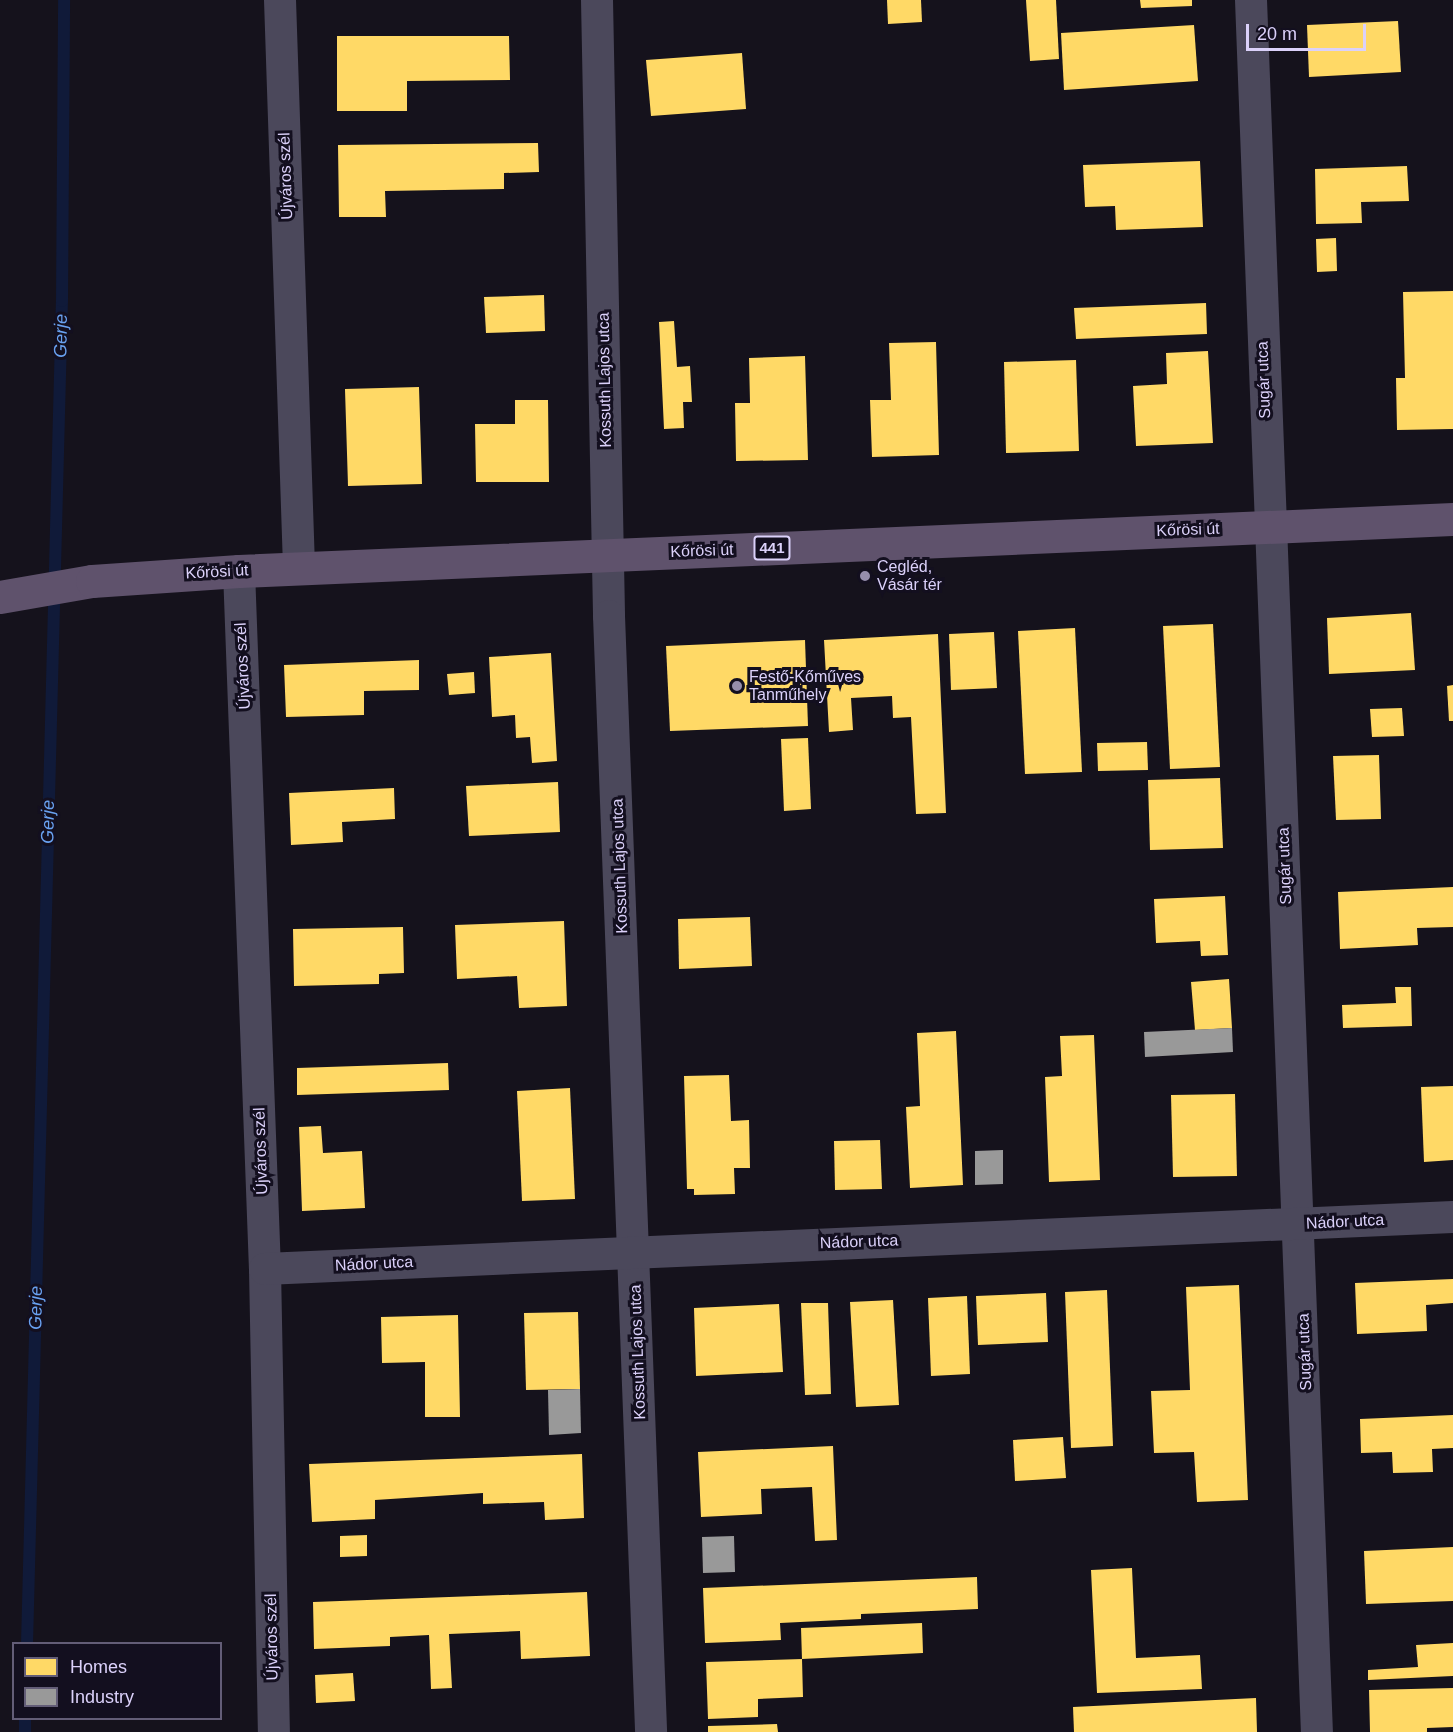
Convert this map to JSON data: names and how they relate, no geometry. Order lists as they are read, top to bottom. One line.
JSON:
{"streets":{"main road":["Kőrösi út","441"],"street":["Újváros szél","Kossuth Lajos utca","Sugár utca","Nádor utca"]},"crossings":[["Újváros szél","Kőrösi út"],["Újváros szél","Nádor utca"],["Kossuth Lajos utca","Kőrösi út"],["Kossuth Lajos utca","Nádor utca"],["Sugár utca","Kőrösi út"],["Sugár utca","Nádor utca"]],"water":["Gerje"],"places":["Cegléd, Vásár tér","Festő-Kőműves Tanműhely"],"legend":["Homes","Industry"],"scale_bar":"20 m"}
